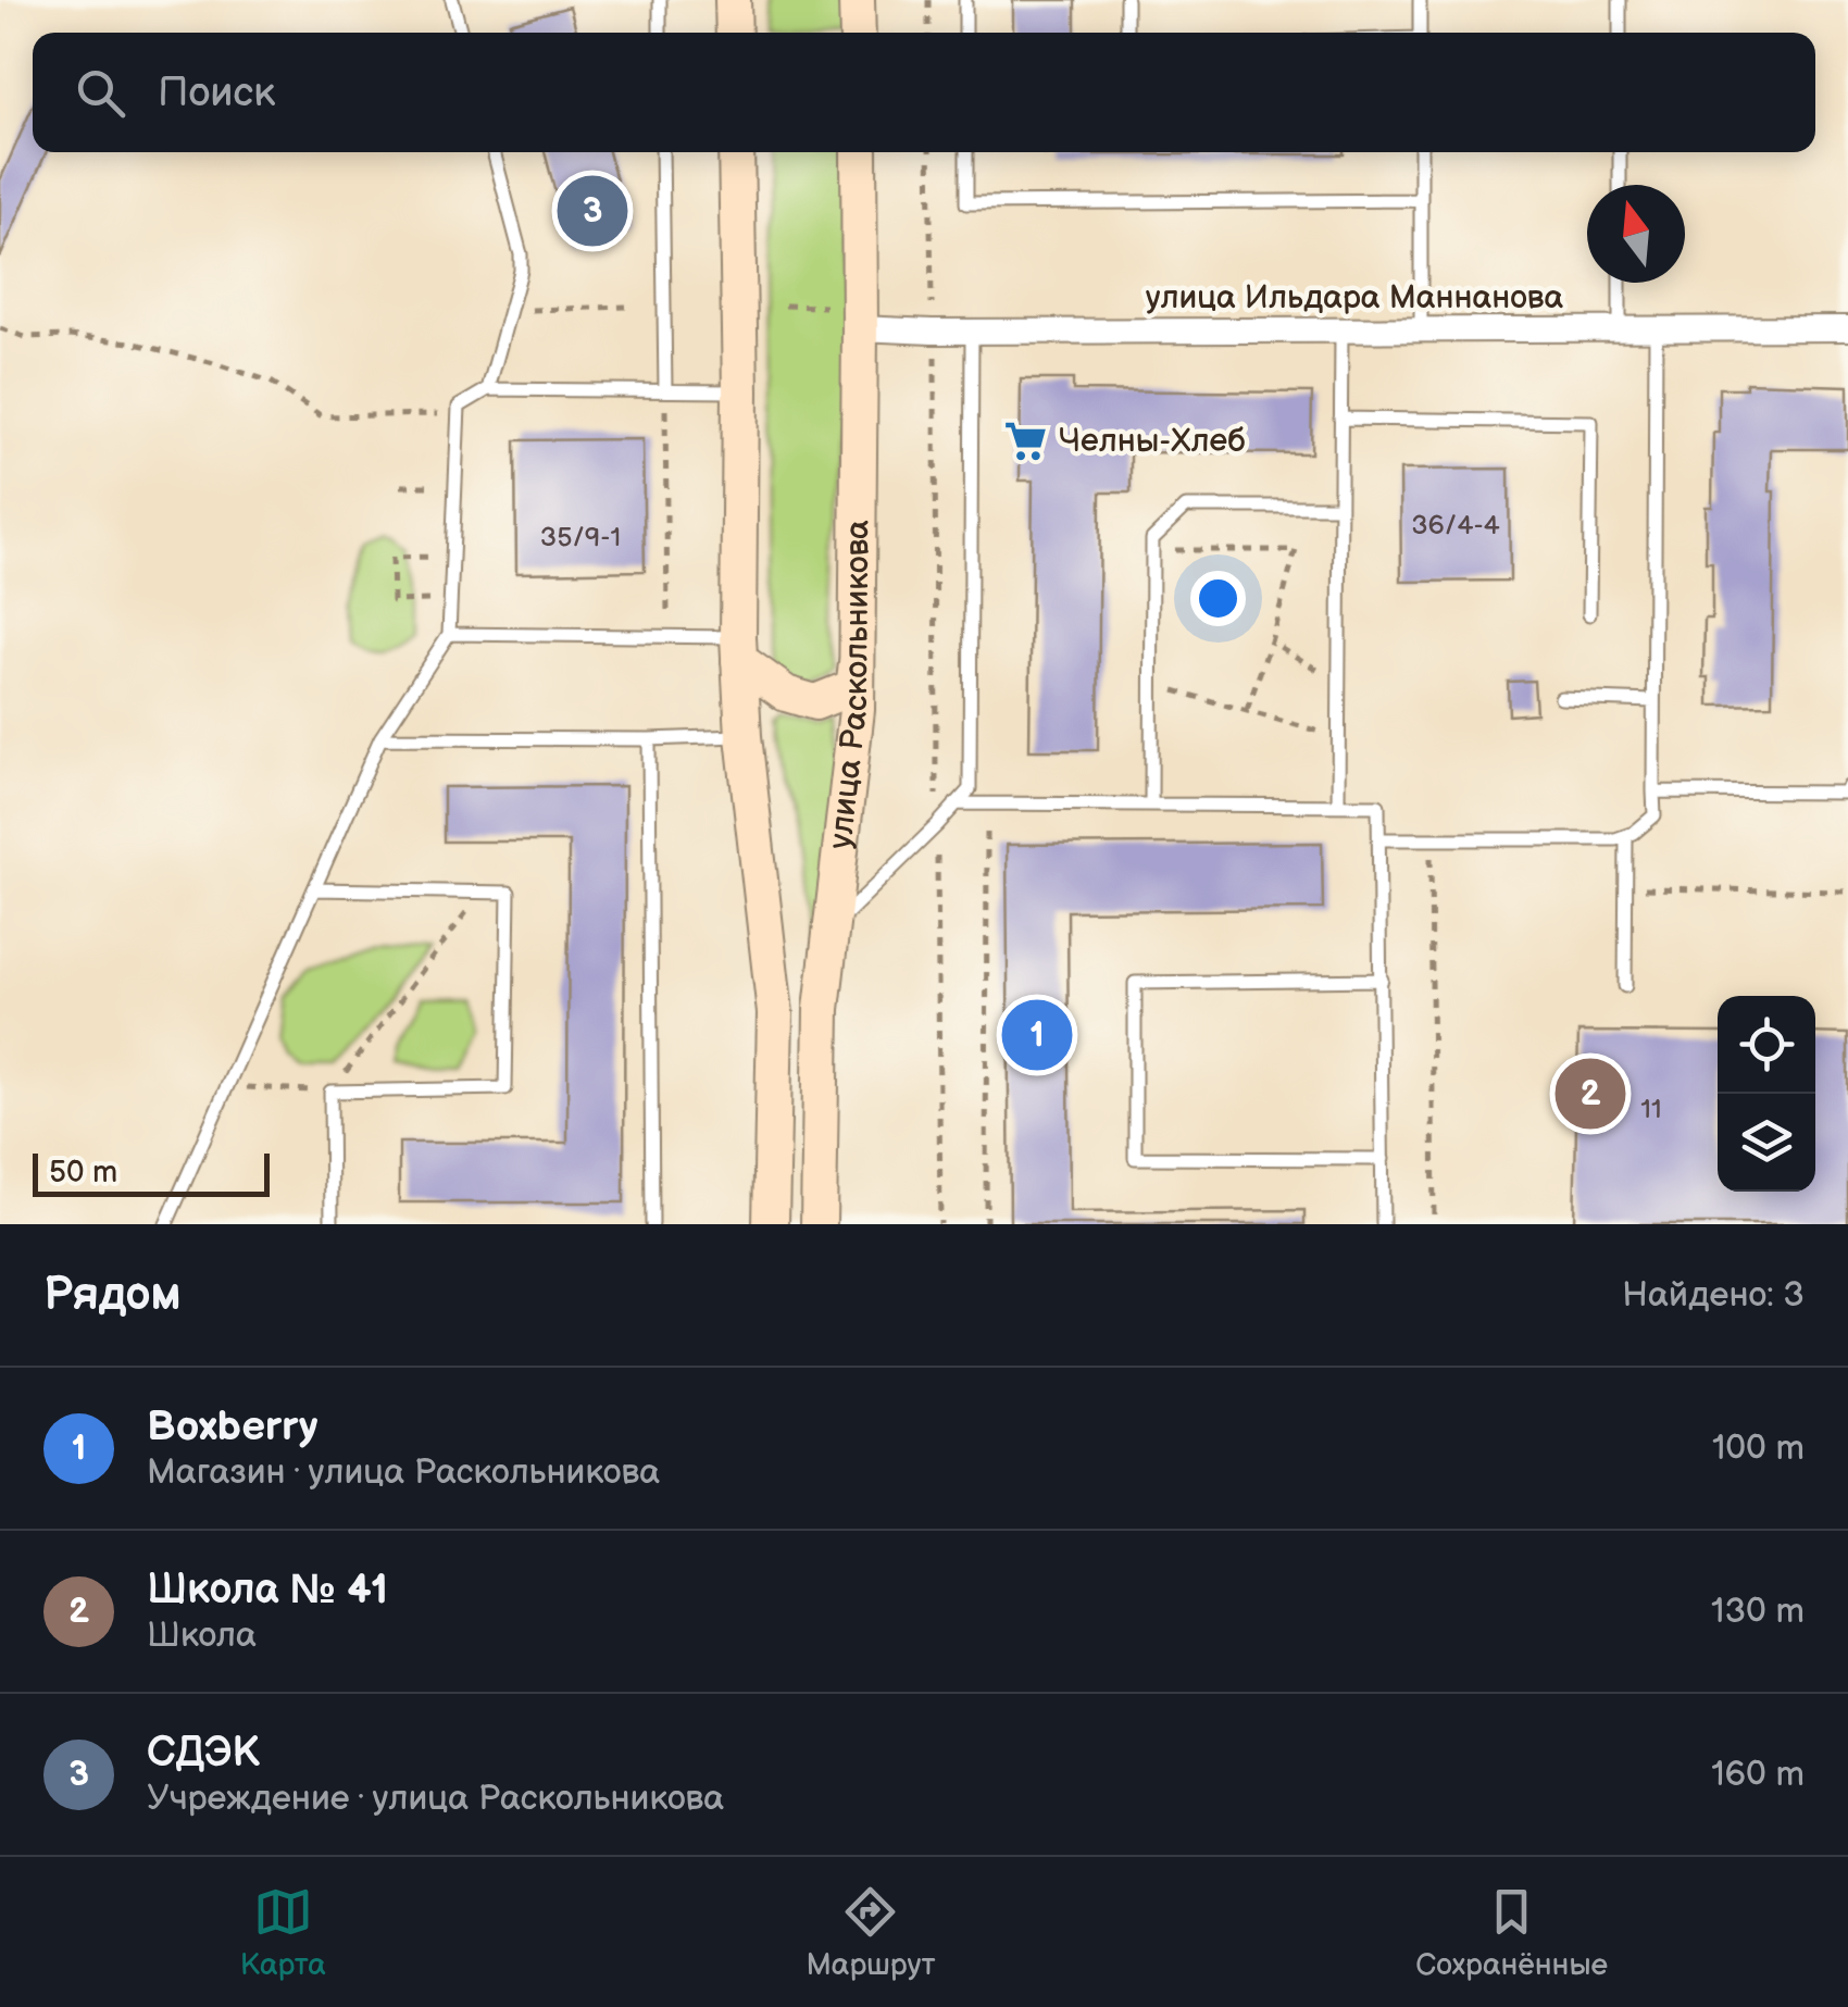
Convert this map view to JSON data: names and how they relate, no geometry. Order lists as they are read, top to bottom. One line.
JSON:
{"streets":{"street":["улица Ильдара Маннанова","улица Раскольникова"]},"crossings":[["улица Ильдара Маннанова","улица Раскольникова"]],"places":{"supermarket":["Челны-Хлеб"]},"house_numbers":["36/4-4","35/9-1","11"],"scale_bar":"50 m","north":"top","page":{"search":"Поиск","pins":["3","1","2"],"scale":"50 m","heading":["Рядом","Найдено: 3"],"list":[{"mark":"1","name":"Boxberry","note":"Магазин · улица Раскольникова","value":"100 m"},{"mark":"2","name":"Школа № 41","note":"Школа","value":"130 m"},{"mark":"3","name":"СДЭК","note":"Учреждение · улица Раскольникова","value":"160 m"}],"nav":["Карта","Маршрут","Сохранённые"]}}
